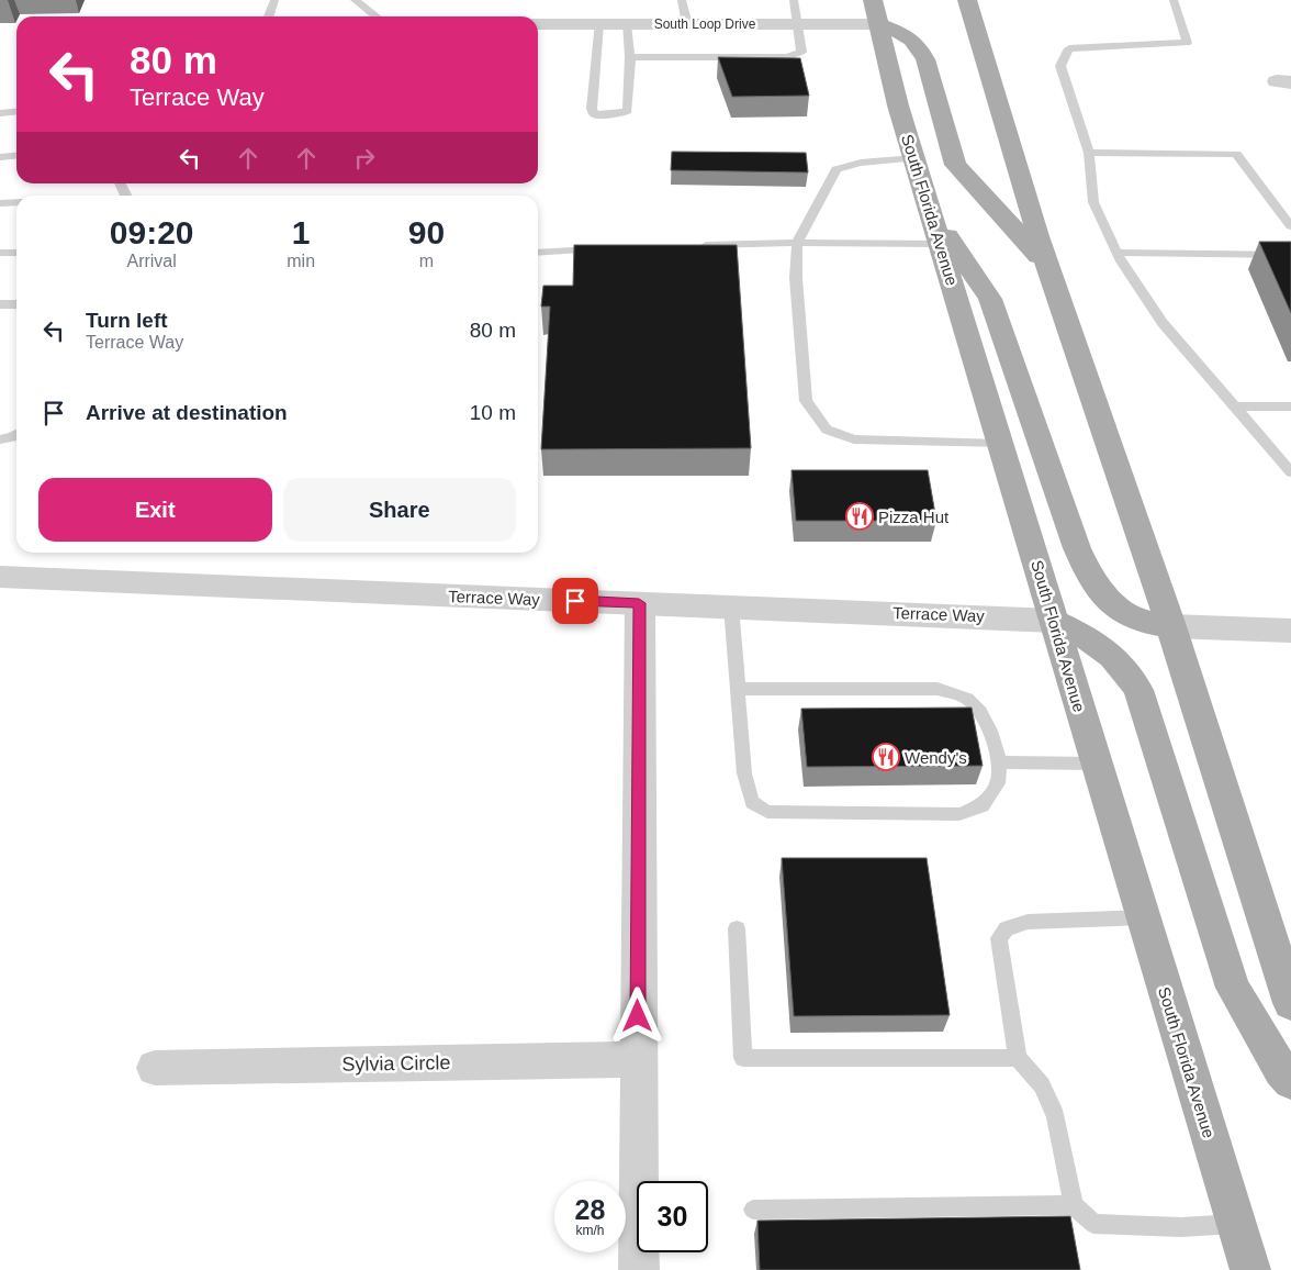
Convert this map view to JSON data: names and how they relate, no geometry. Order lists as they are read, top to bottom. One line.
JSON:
{"streets":{"main road":["South Florida Avenue"],"street":["South Loop Drive","Terrace Way","Sylvia Circle"]},"crossings":[["South Loop Drive","South Florida Avenue"],["South Florida Avenue","Terrace Way"]],"places":{"restaurant":["Pizza Hut","Wendy's"]},"page":{"turn":["80 m","Terrace Way"],"eta":["09:20","Arrival","1","min","90","m"],"list":[{"name":"Turn left","note":"Terrace Way","value":"80 m"},{"name":"Arrive at destination","value":"10 m"}],"buttons":["Exit","Share"],"speed":"28 km/h","limit":"30"}}
